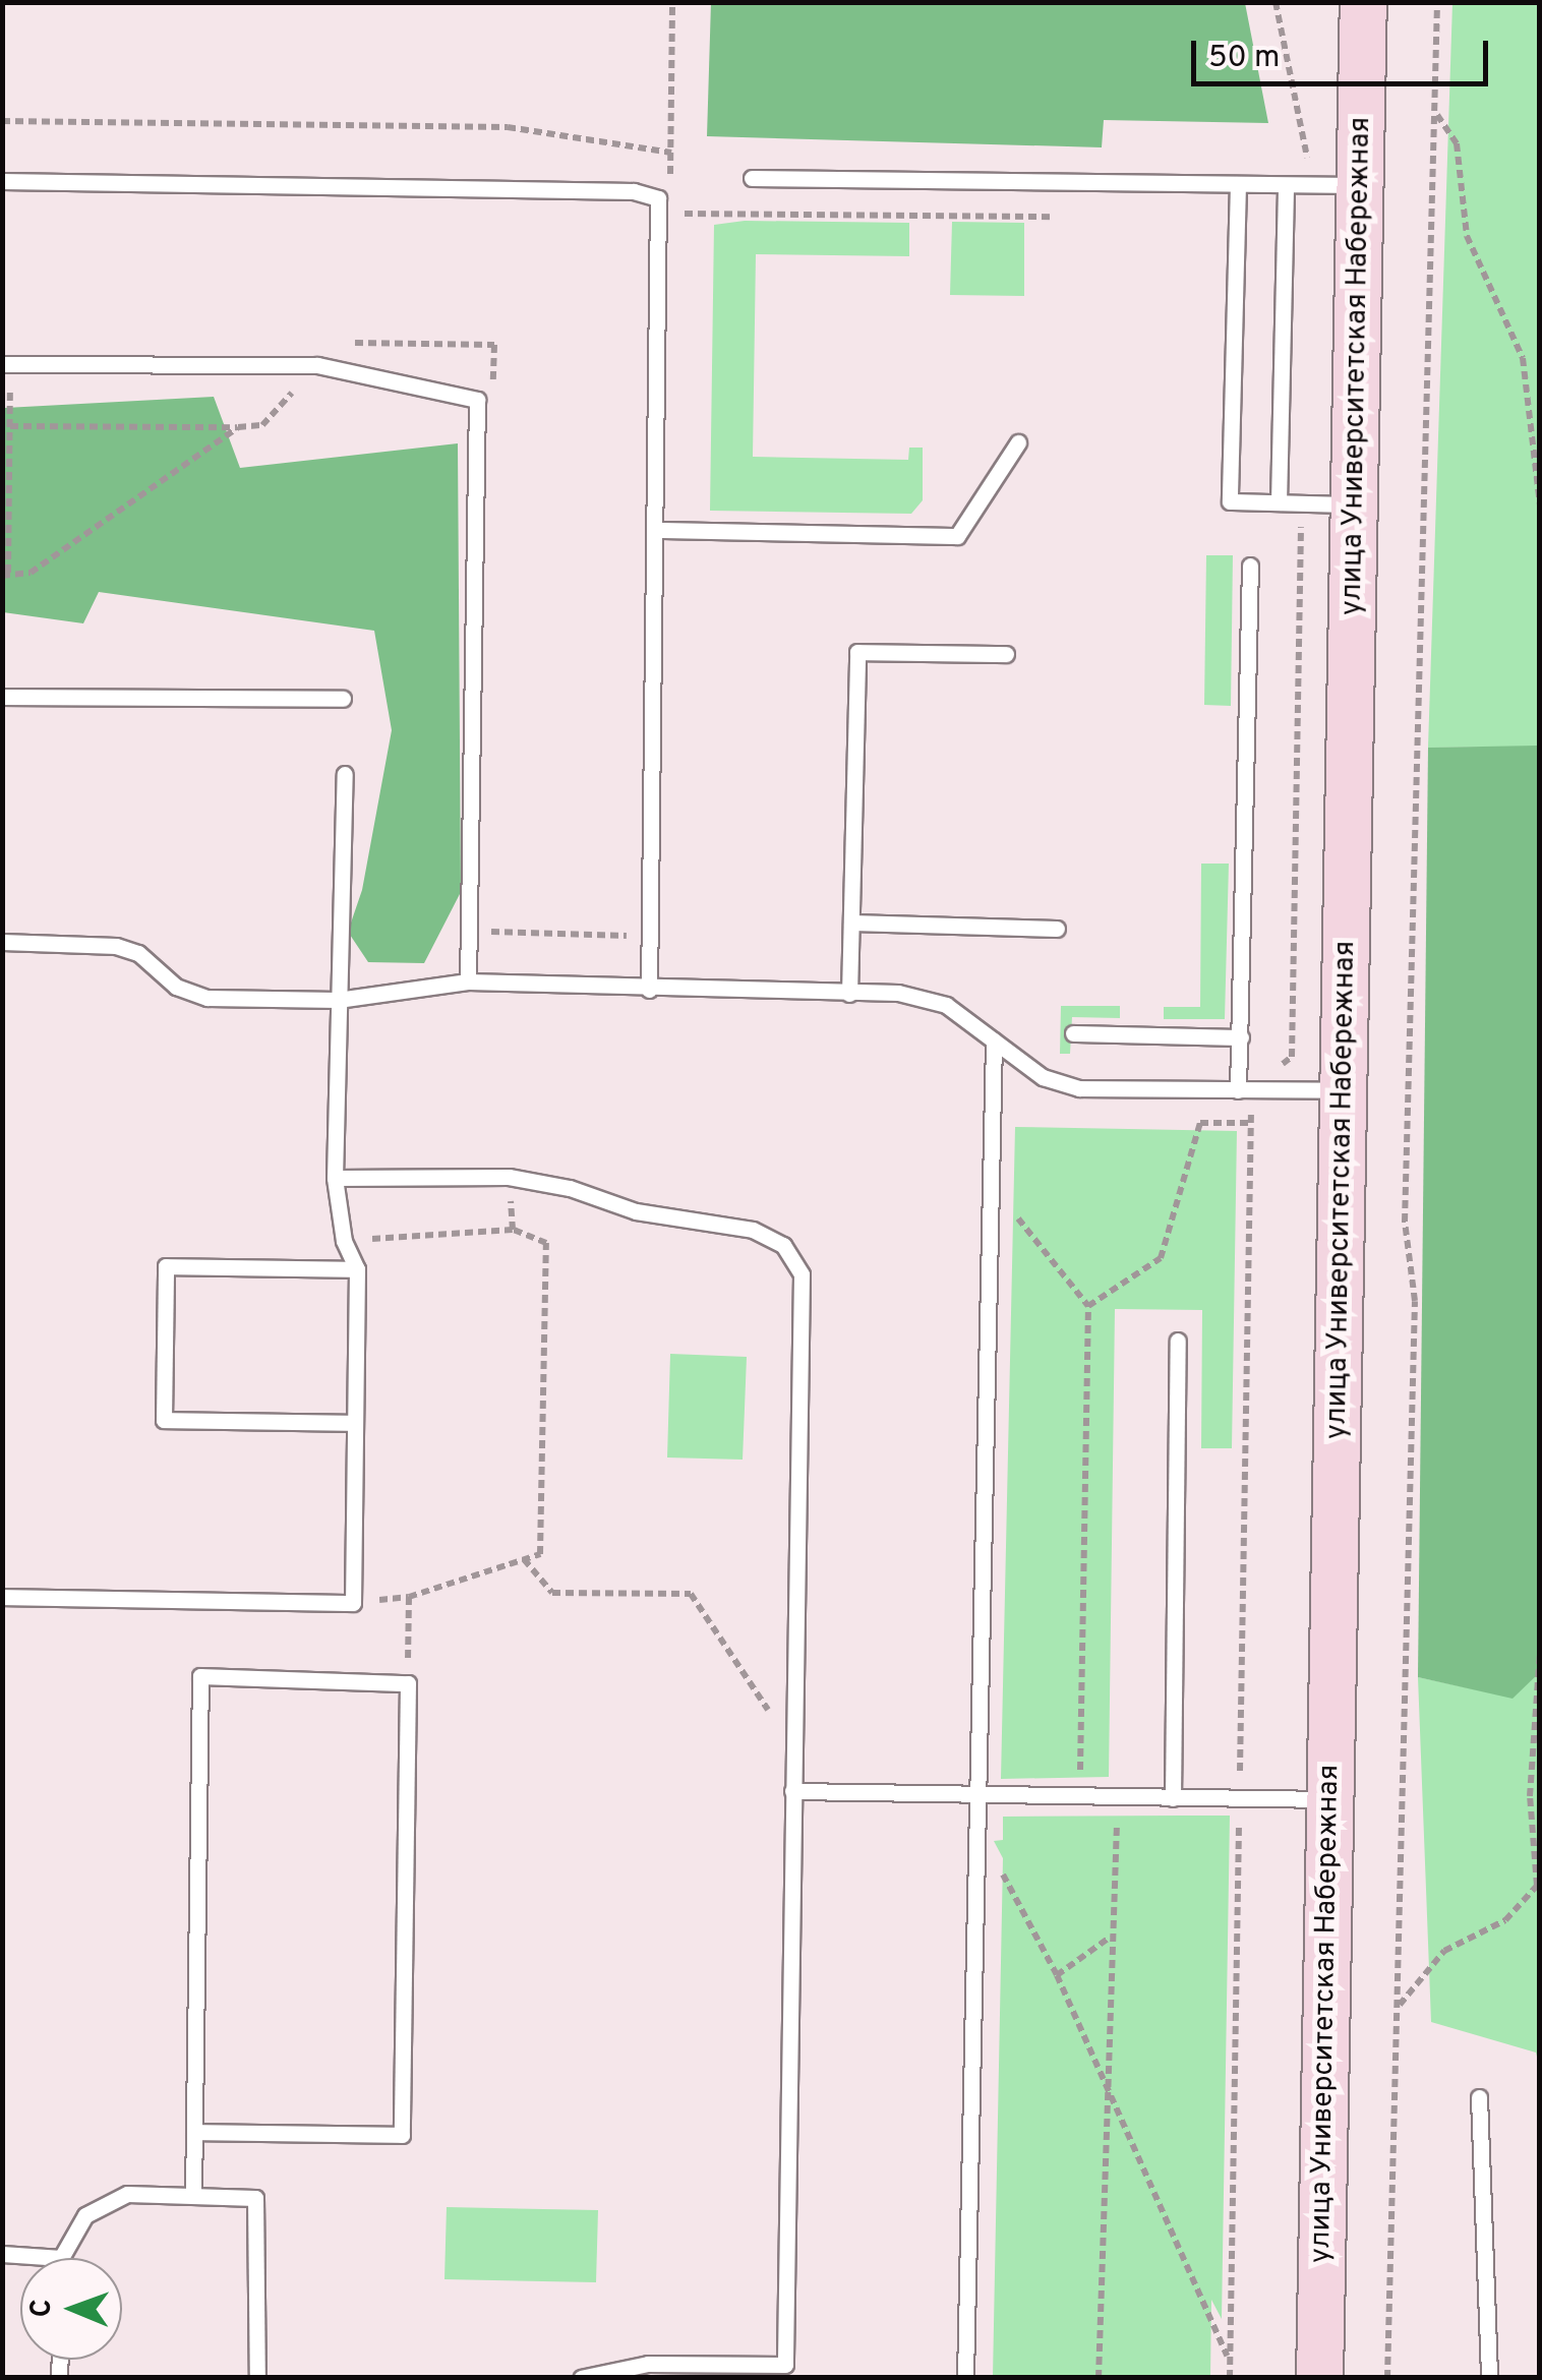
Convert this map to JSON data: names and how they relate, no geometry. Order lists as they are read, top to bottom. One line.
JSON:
{"streets":{"main road":["улица Университетская Набережная"]},"scale_bar":"50 m","north":"left"}
